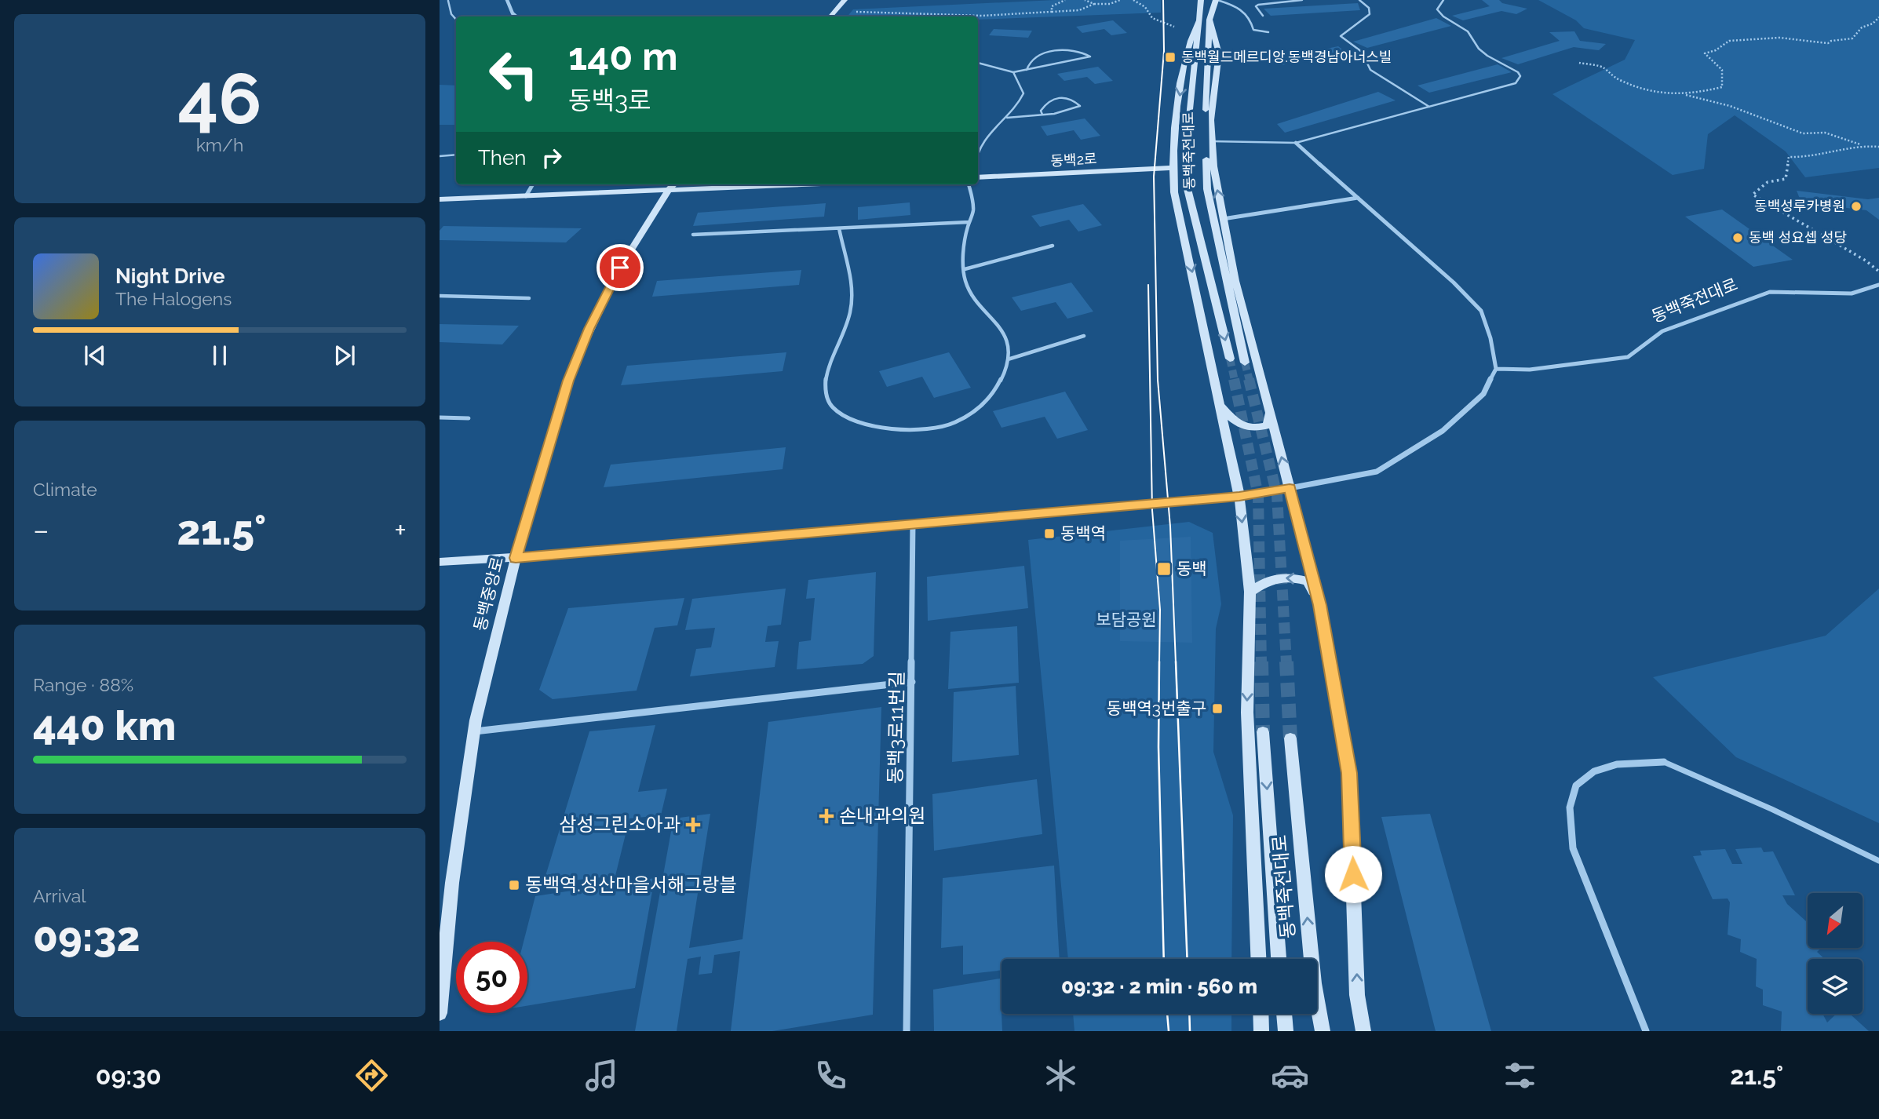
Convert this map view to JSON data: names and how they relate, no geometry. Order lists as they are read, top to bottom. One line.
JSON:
{"streets":{"main road":["동백죽전대로","동백2로","동백중앙로"],"street":["동백3로11번길"]},"parks":["보담공원"],"places":{"transit":["동백월드메르디앙.동백경남아너스빌","동백역","동백","동백역3번출구","동백역.성산마을서해그랑블"],"other":["동백성루카병원","동백 성요셉 성당"],"health":["손내과의원","삼성그린소아과"]},"north":"bottom left","page":{"tile":[["46","km/h"],"Climate",["Range · 88%","440 km"],["Arrival","09:32"]],"turn":["140 m","동백3로"],"then":"Then","song":["Night Drive","The Halogens"],"heat":["−","21.5°","+"],"limit":"50","trip":"09:32 · 2 min · 560 m","tabs":["09:30","21.5°"]}}
